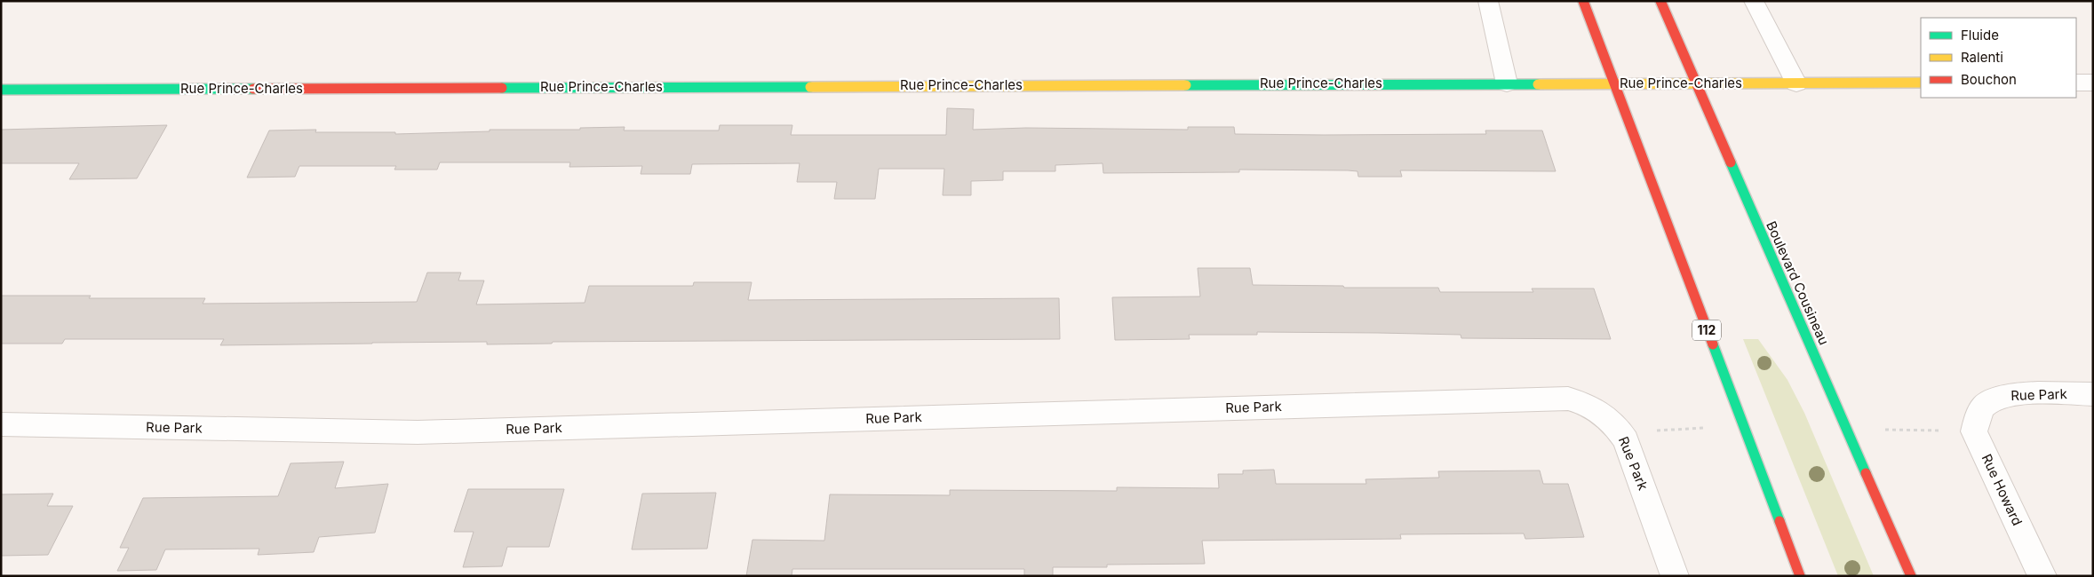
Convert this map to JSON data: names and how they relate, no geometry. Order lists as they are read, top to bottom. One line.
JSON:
{"streets":{"street":["Rue Prince-Charles","Boulevard Cousineau","112","Rue Park","Rue Howard"]},"crossings":[["Rue Prince-Charles","Boulevard Cousineau"],["Rue Prince-Charles","112"],["Rue Park","Rue Howard"]],"legend":["Fluide","Ralenti","Bouchon"]}
